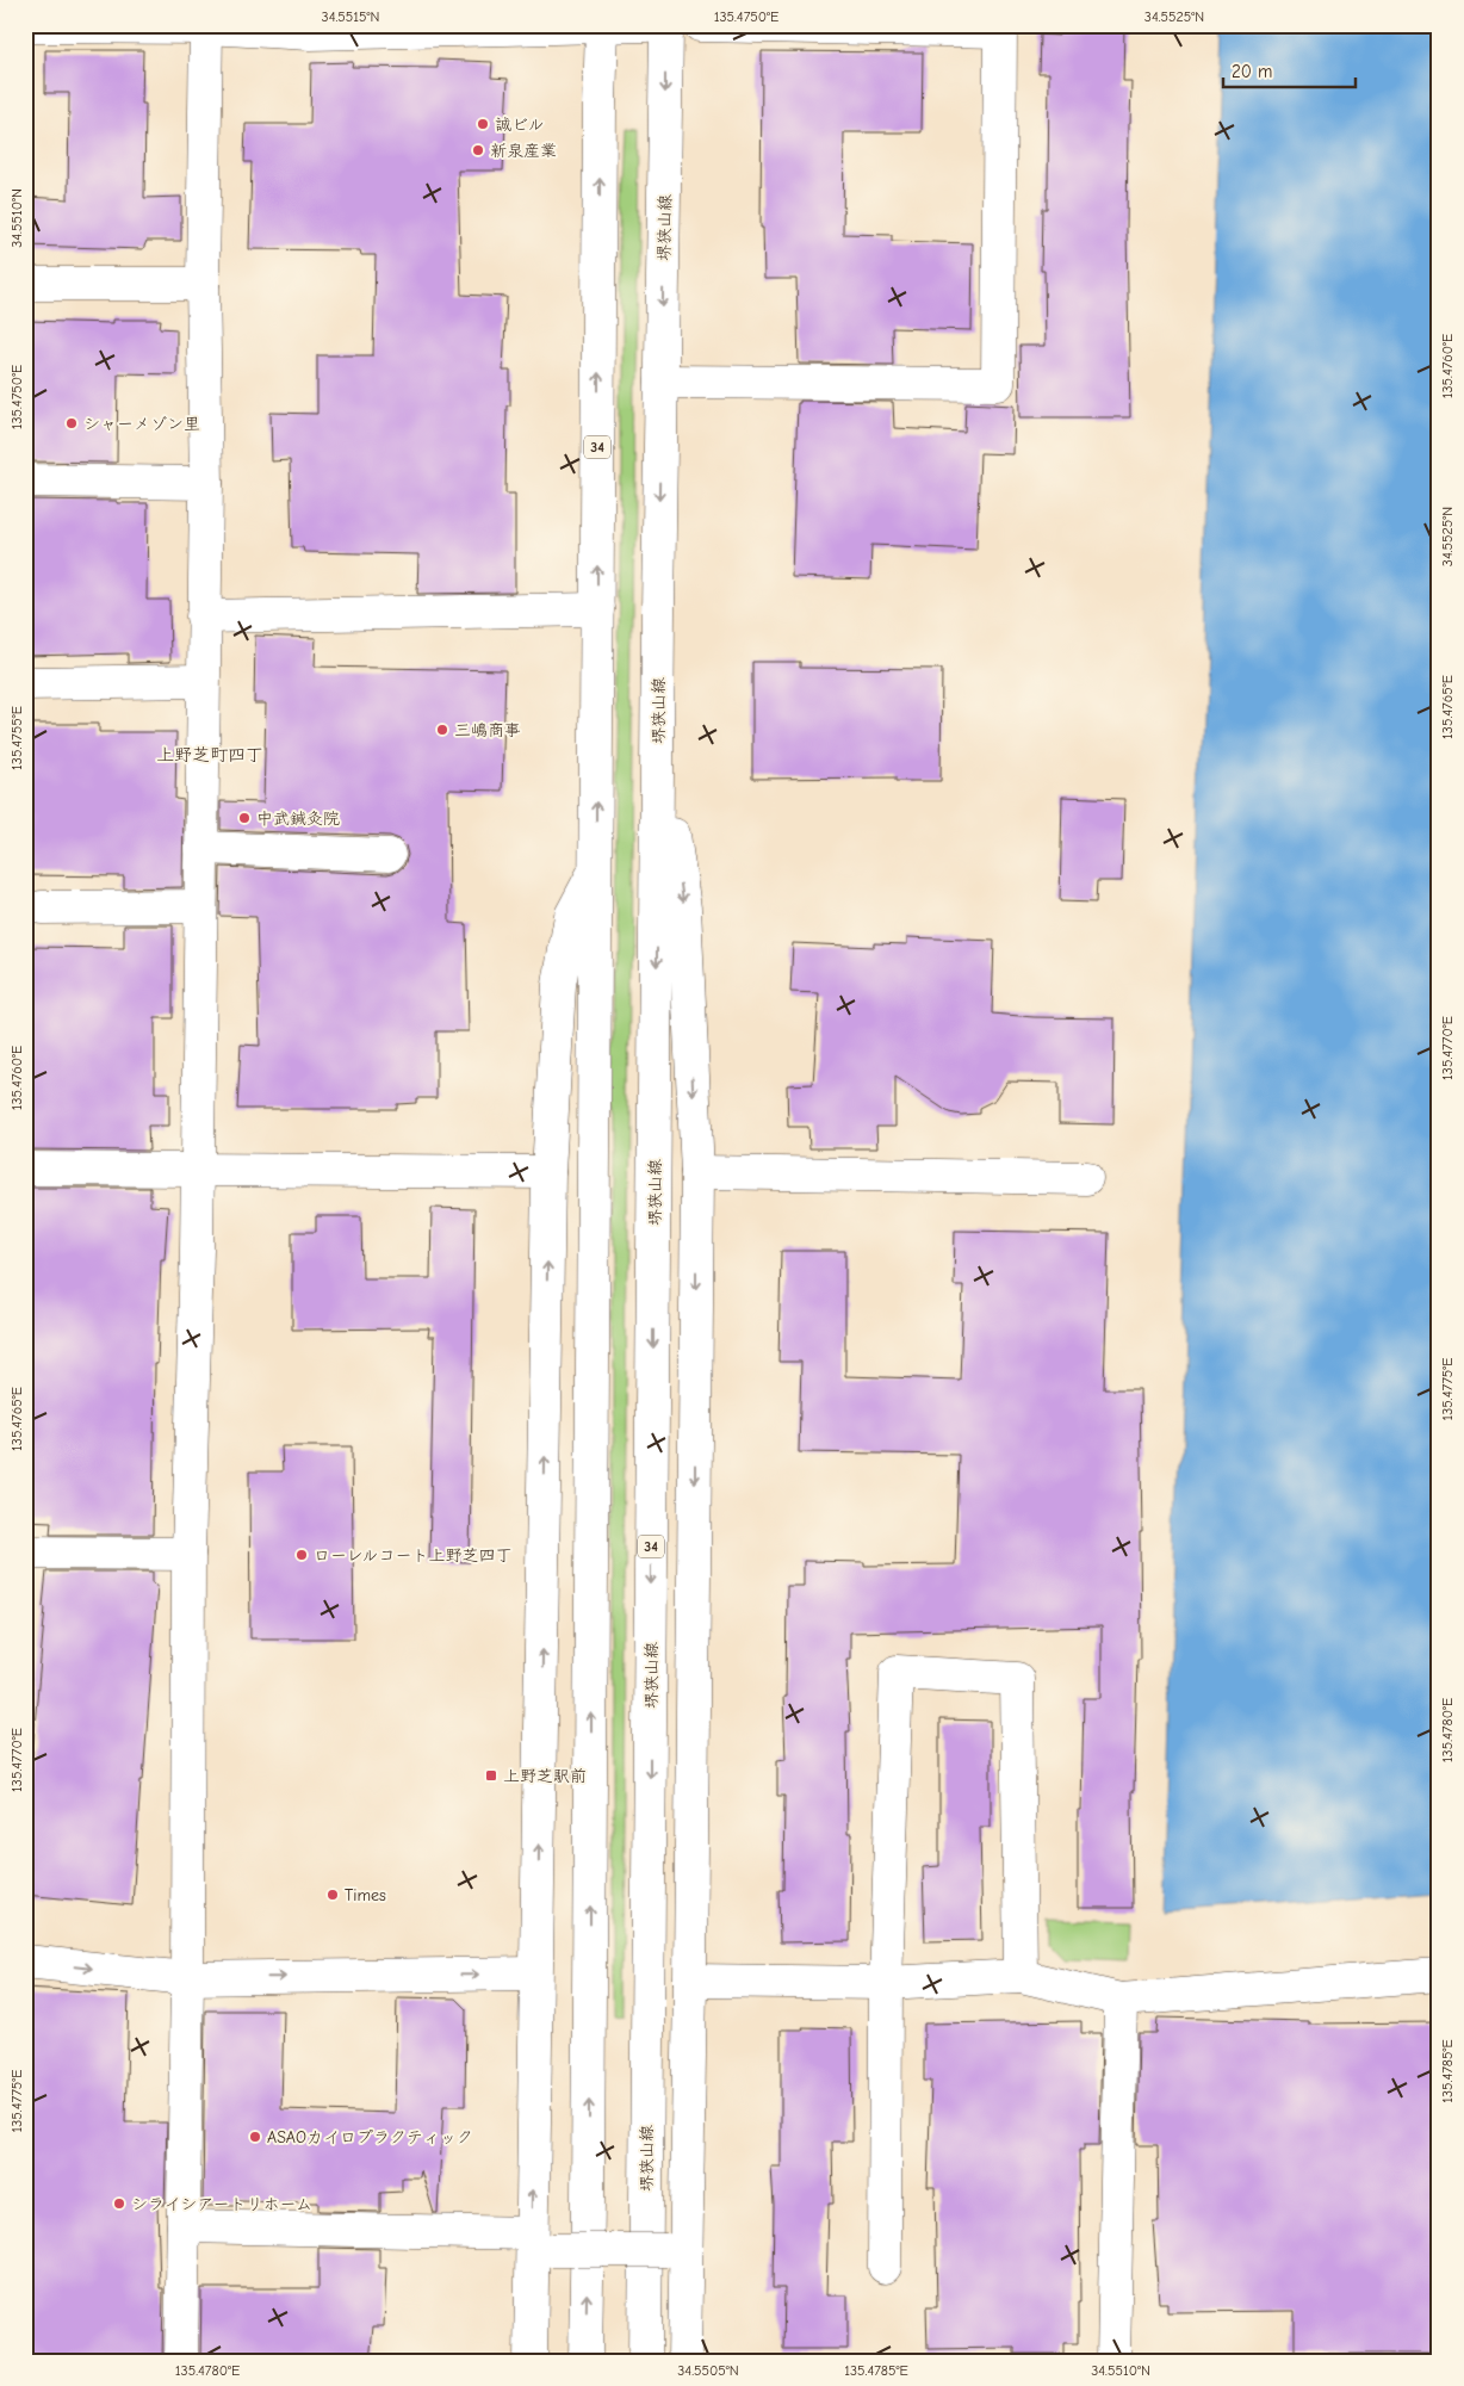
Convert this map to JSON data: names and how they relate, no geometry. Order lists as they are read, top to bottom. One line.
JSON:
{"streets":{"street":["堺狭山線","34"]},"districts":["上野芝町四丁"],"places":{"other":["誠ビル","新泉産業","シャーメゾン里","三嶋商事","中武鍼灸院","ローレルコート上野芝四丁","Times","ASAOカイロプラクティック","シライシアートリホーム"],"transit":["上野芝駅前"]},"scale_bar":"20 m","coordinates":["34.5515°N","135.4750°E","34.5525°N","34.5510°N","135.4760°E","135.4765°E","135.4755°E","135.4770°E","135.4775°E","135.4780°E","135.4785°E","34.5505°N"]}
